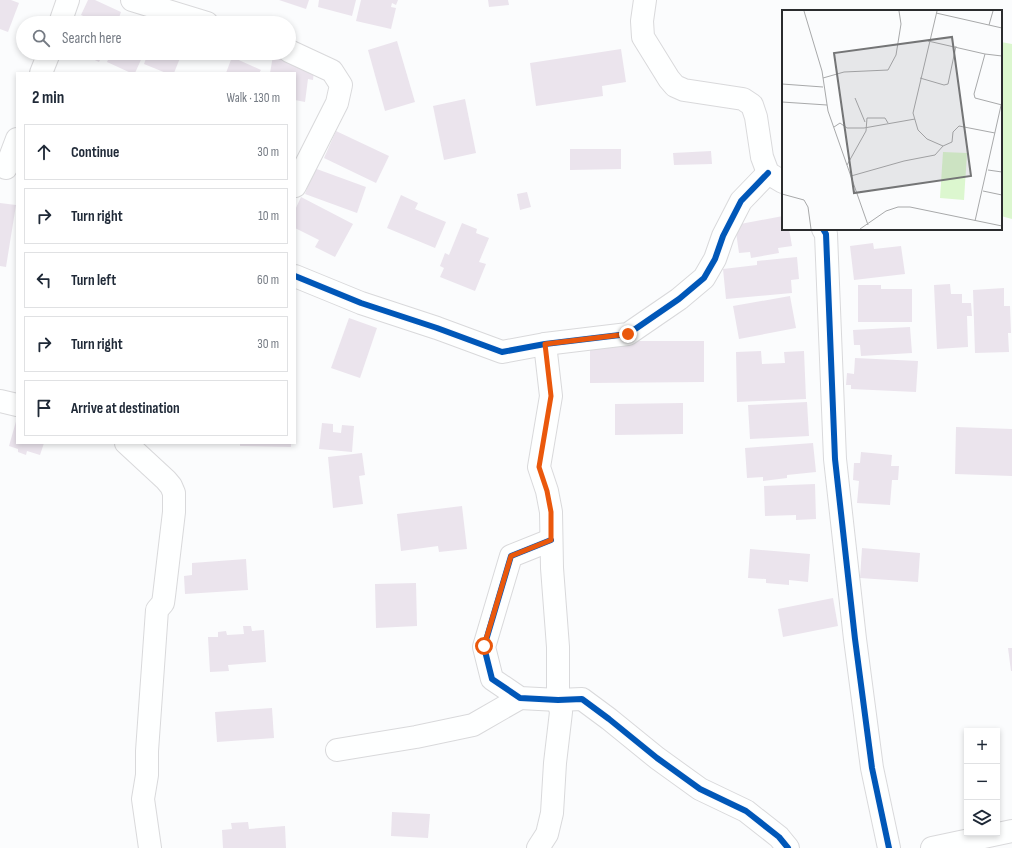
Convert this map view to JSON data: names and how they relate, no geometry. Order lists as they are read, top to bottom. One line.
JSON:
{"page":{"search":"Search here","heading":["2 min","Walk · 130 m"],"list":[["Continue","30 m"],["Turn right","10 m"],["Turn left","60 m"],["Turn right","30 m"],"Arrive at destination"],"map_buttons":["+","−"]}}
